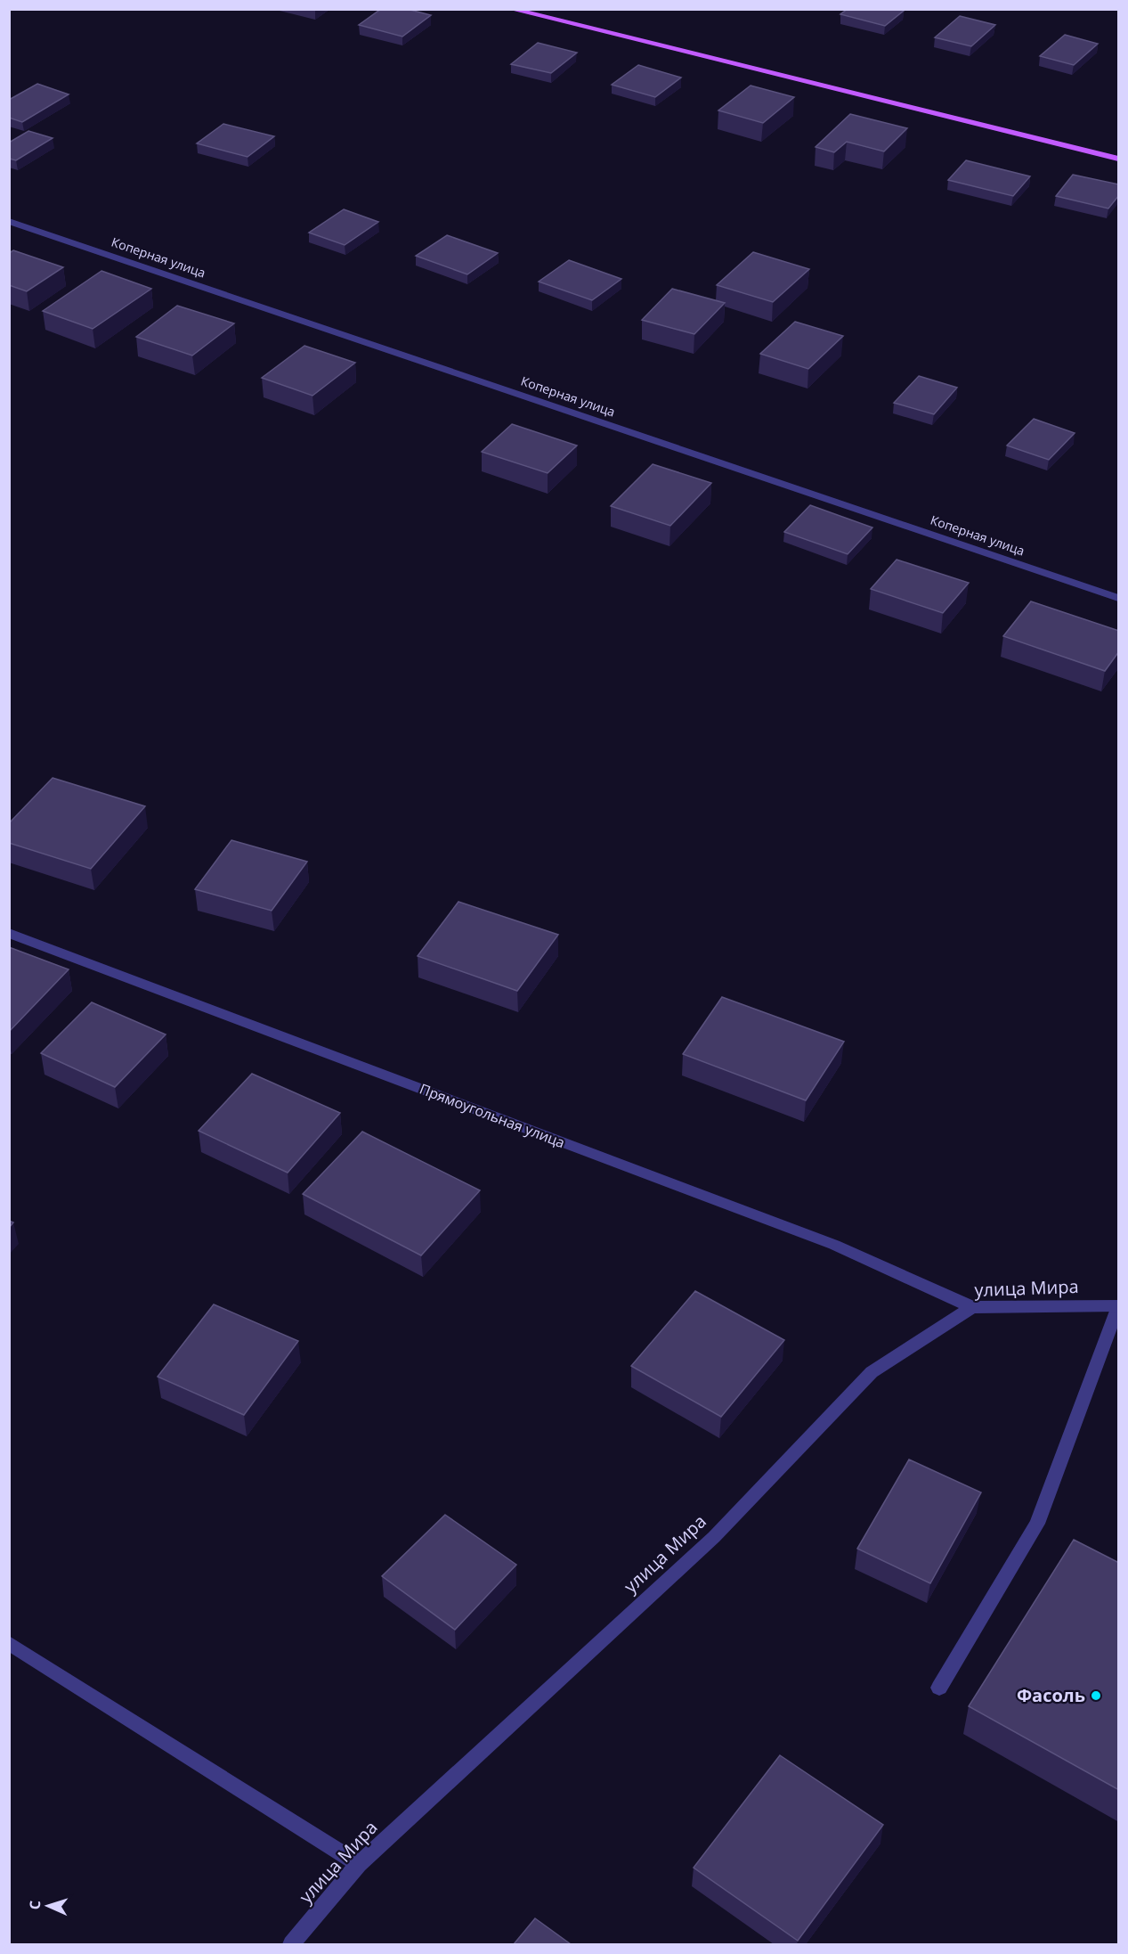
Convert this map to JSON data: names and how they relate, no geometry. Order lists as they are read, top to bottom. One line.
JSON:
{"streets":{"street":["Коперная улица","Прямоугольная улица","улица Мира"]},"crossings":[["Прямоугольная улица","улица Мира"]],"places":["Фасоль"],"north":"left"}
